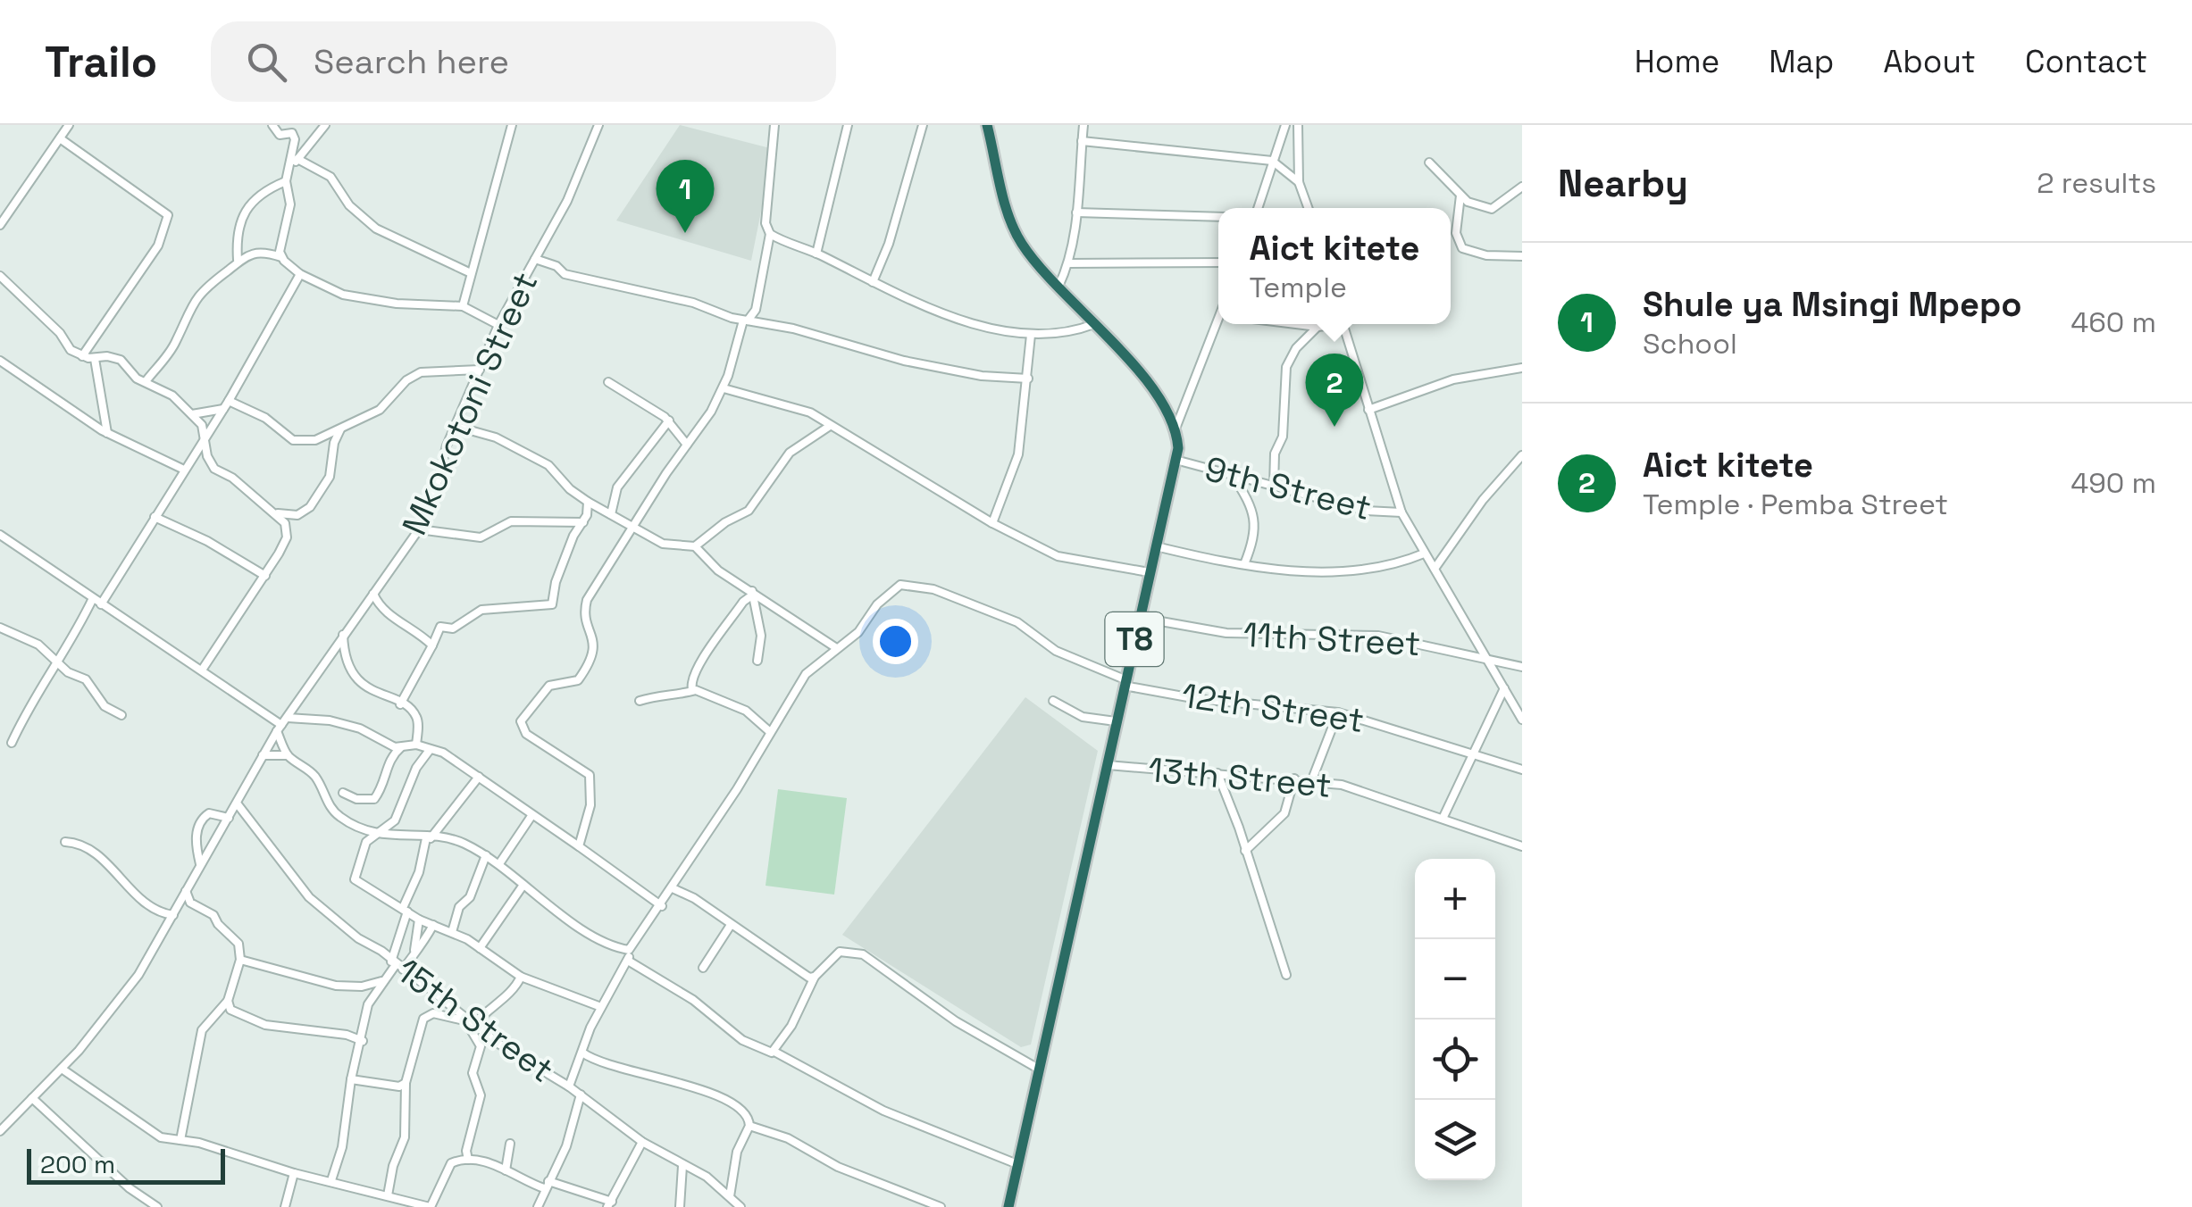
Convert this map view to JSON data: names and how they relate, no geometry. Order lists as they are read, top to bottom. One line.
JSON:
{"streets":{"highway":["T8"],"street":["Mkokotoni Street","9th Street","11th Street","12th Street","13th Street","15th Street"]},"crossings":[["Mkokotoni Street","15th Street"],["9th Street","T8"],["T8","11th Street"],["T8","12th Street"],["T8","13th Street"]],"scale_bar":"200 m","page":{"header":"Trailo","search":"Search here","nav":["Home","Map","About","Contact"],"heading":["Nearby","2 results"],"pins":["1","2"],"popup":["Aict kitete","Temple"],"list":[{"mark":"1","name":"Shule ya Msingi Mpepo","note":"School","value":"460 m"},{"mark":"2","name":"Aict kitete","note":"Temple · Pemba Street","value":"490 m"}],"map_buttons":["+","−"],"scale":"200 m"}}
